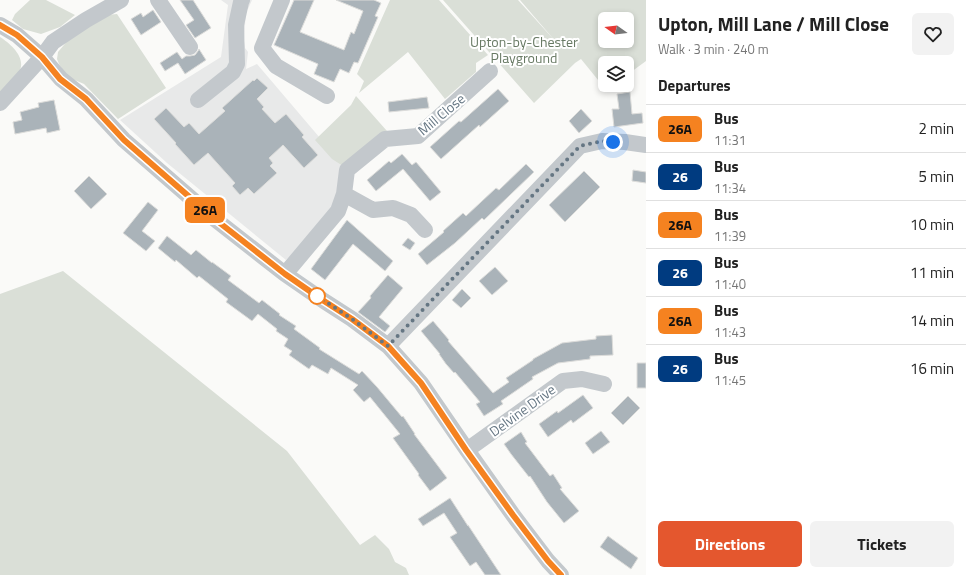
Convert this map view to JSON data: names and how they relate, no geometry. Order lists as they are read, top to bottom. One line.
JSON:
{"streets":{"street":["Mill Close","Delvine Drive"]},"parks":["Upton-by-Chester Playground"],"lines":["bus line 26A"],"north":"left","page":{"on_map":"26A","heading":[["Upton, Mill Lane / Mill Close","Walk · 3 min · 240 m"],"Departures"],"list":[{"mark":"26A","name":"Bus","note":"11:31","value":"2 min"},{"mark":"26","name":"Bus","note":"11:34","value":"5 min"},{"mark":"26A","name":"Bus","note":"11:39","value":"10 min"},{"mark":"26","name":"Bus","note":"11:40","value":"11 min"},{"mark":"26A","name":"Bus","note":"11:43","value":"14 min"},{"mark":"26","name":"Bus","note":"11:45","value":"16 min"}],"buttons":["Directions","Tickets"]}}
